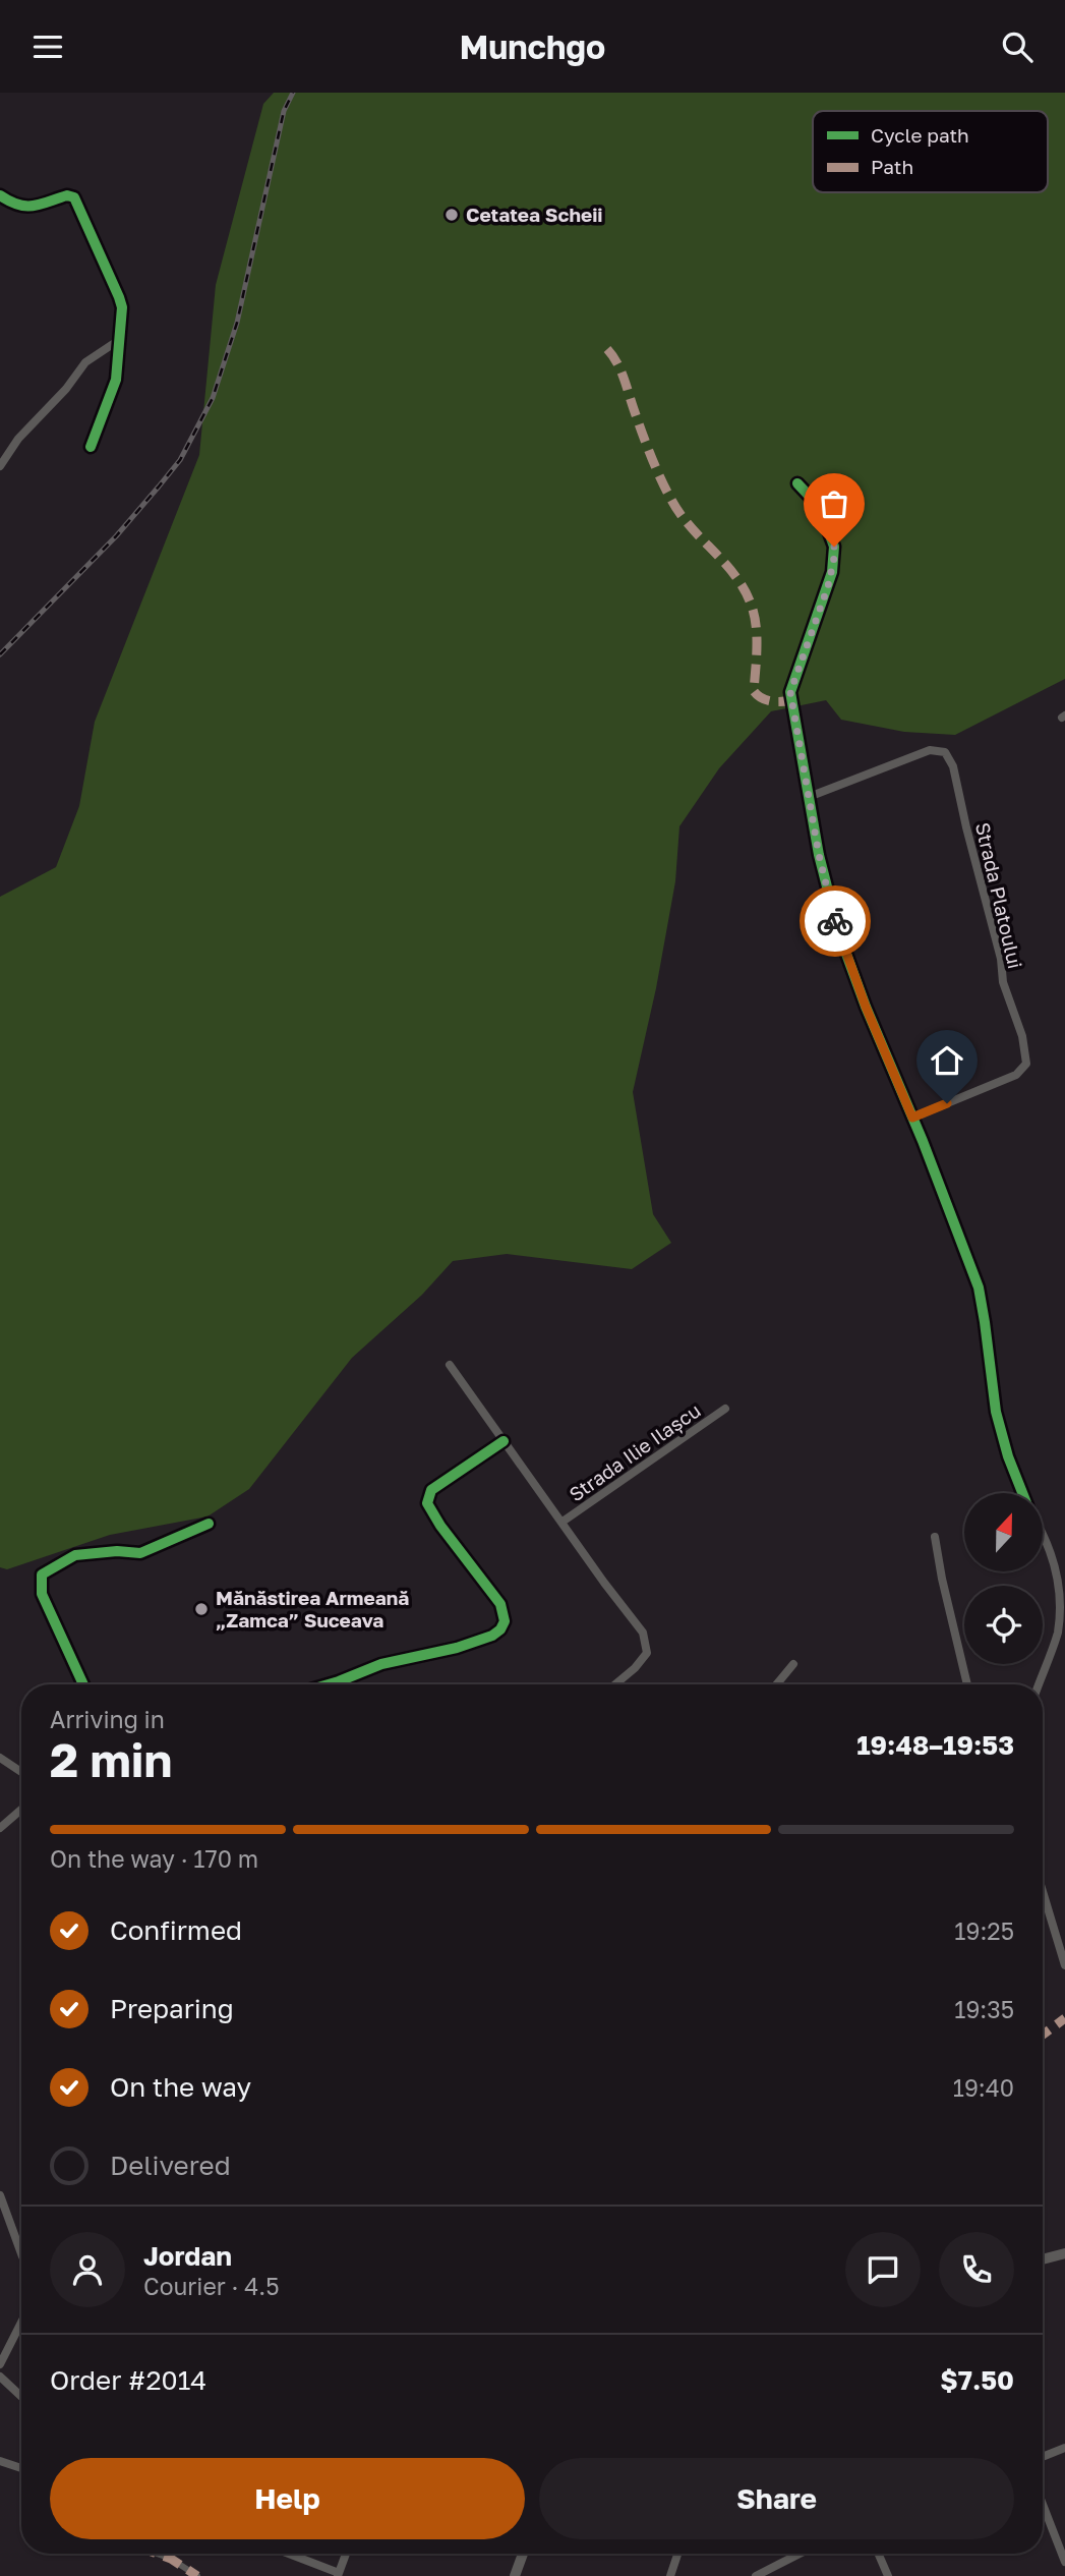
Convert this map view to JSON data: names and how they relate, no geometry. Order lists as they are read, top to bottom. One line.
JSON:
{"streets":{"street":["Strada Platoului","Strada Ilie Ilașcu"]},"places":["Cetatea Scheii","Mănăstirea Armeană „Zamca” Suceava"],"legend":["Cycle path","Path"],"north":"top","page":{"header":"Munchgo","heading":["2 min","Arriving in","19:48–19:53"],"panel":["Jordan","Courier · 4.5","Order #2014","$7.50"],"bar":"On the way · 170 m","list":[["Confirmed","19:25"],["Preparing","19:35"],["On the way","19:40"],"Delivered"],"buttons":["Help","Share"]}}
